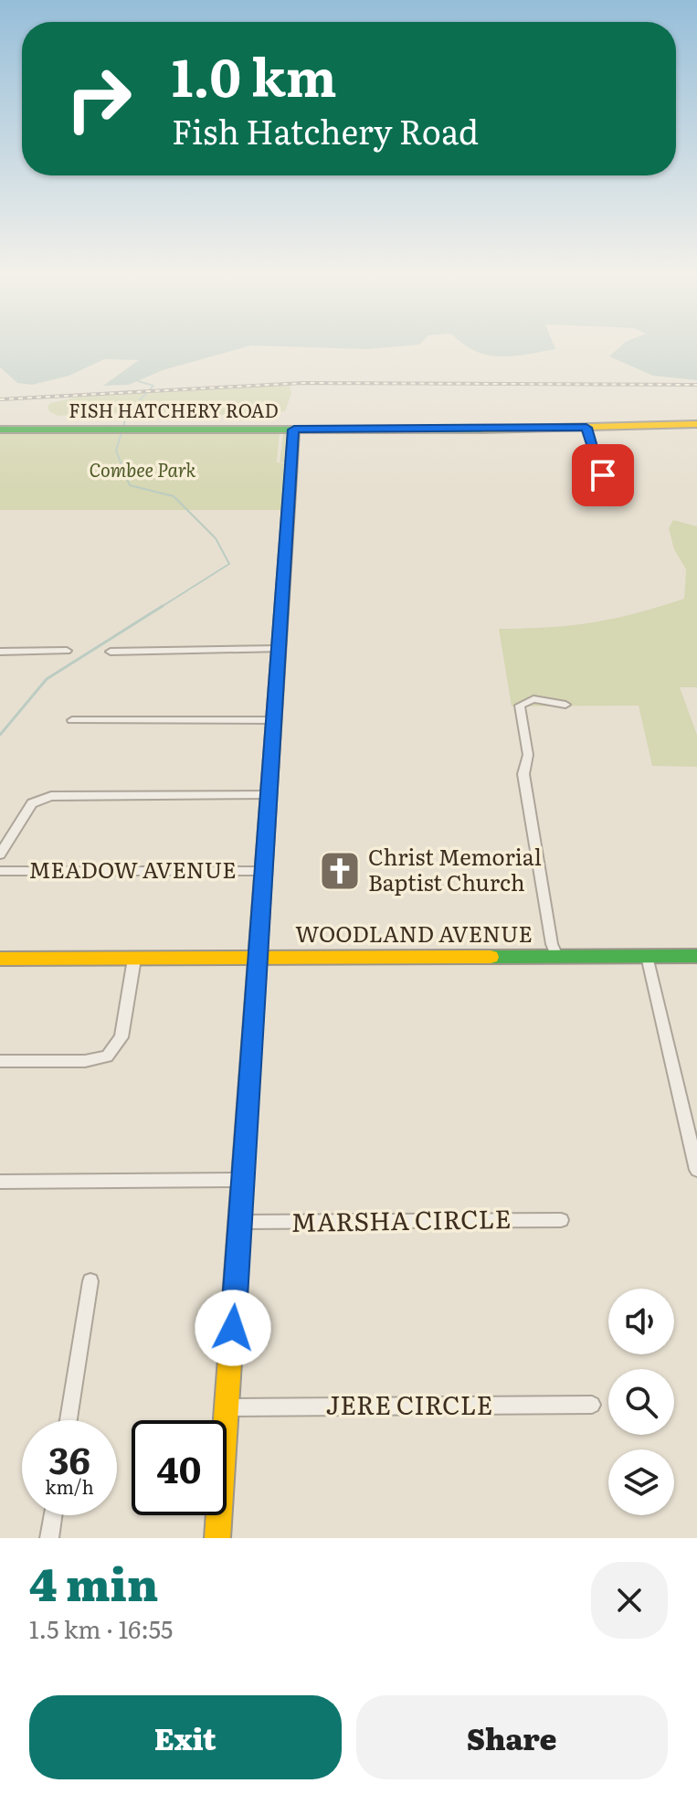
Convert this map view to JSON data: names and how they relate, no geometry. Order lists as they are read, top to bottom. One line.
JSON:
{"streets":{"street":["FISH HATCHERY ROAD","MEADOW AVENUE","WOODLAND AVENUE","MARSHA CIRCLE","JERE CIRCLE"]},"parks":["Combee Park"],"places":{"church":["Christ Memorial Baptist Church"]},"page":{"turn":["1.0 km","Fish Hatchery Road"],"speed":"36 km/h","limit":"40","heading":["4 min","1.5 km · 16:55"],"buttons":["Exit","Share"]}}
